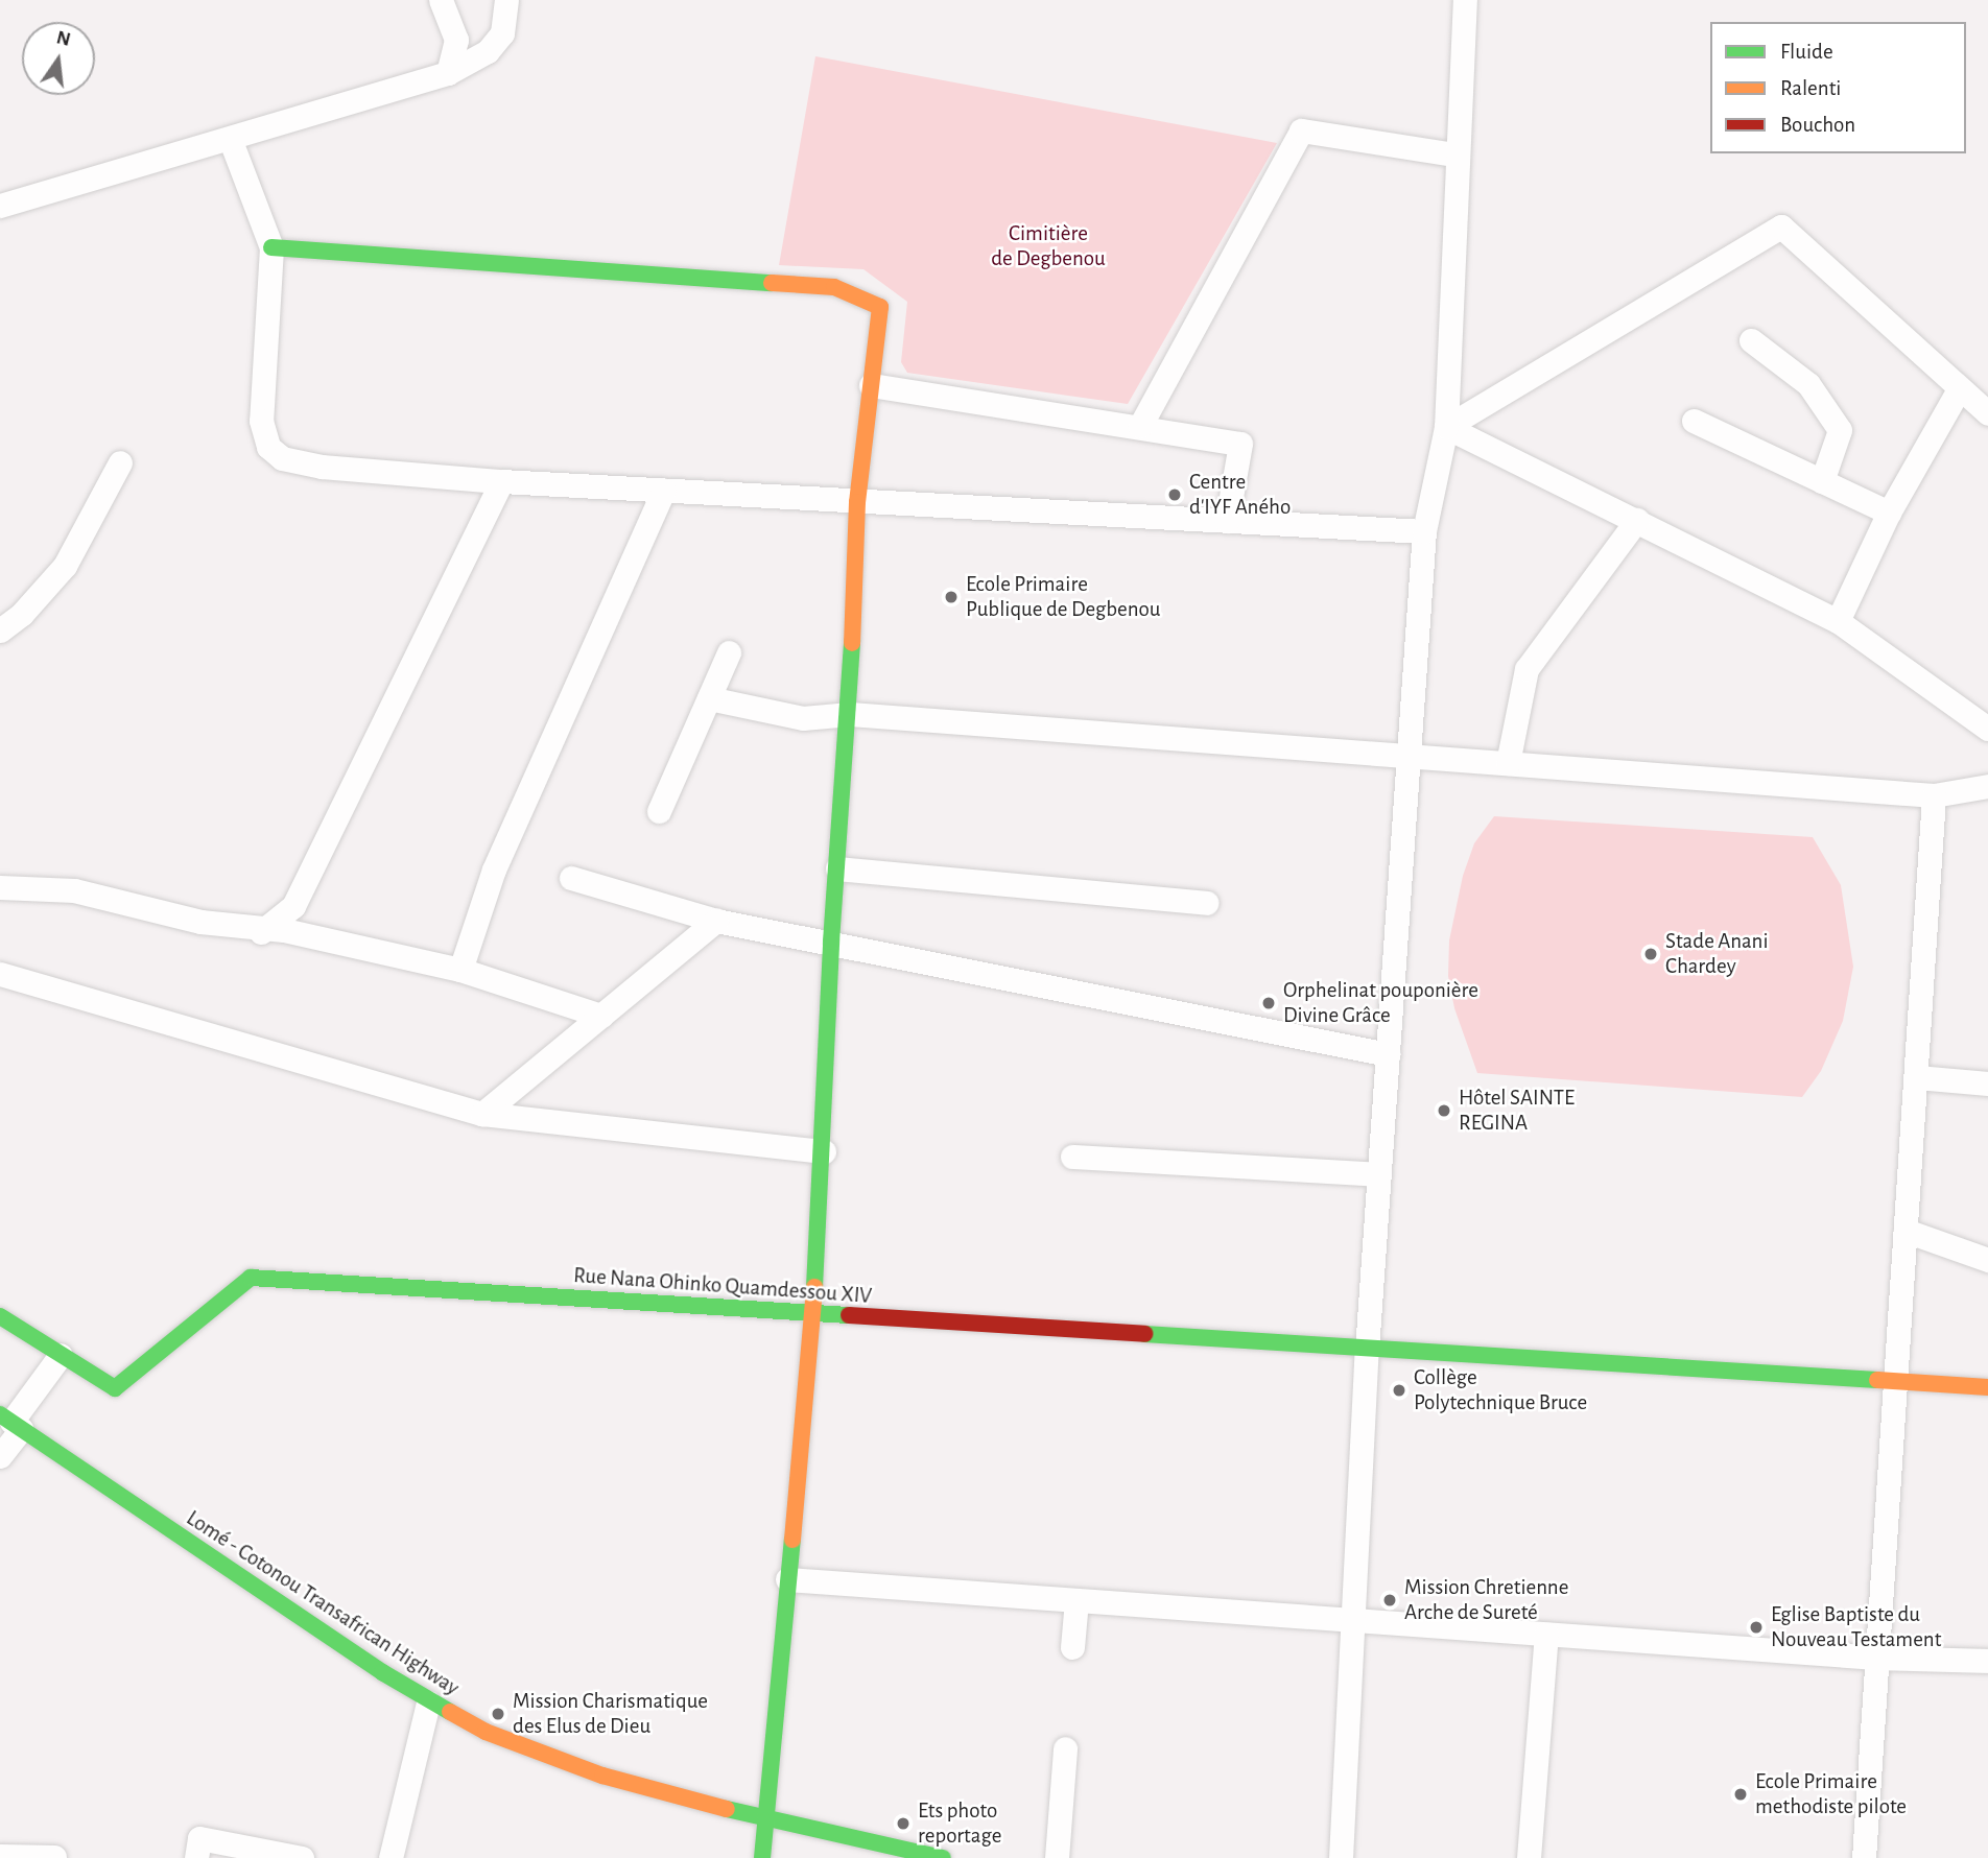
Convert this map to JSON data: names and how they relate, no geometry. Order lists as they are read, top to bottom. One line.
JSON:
{"streets":{"main road":["Rue Nana Ohinko Quamdessou XIV","Lomé - Cotonou Transafrican Highway"]},"parks":["Cimitière de Degbenou"],"places":["Centre d'IYF Aného","Ecole Primaire Publique de Degbenou","Stade Anani Chardey","Orphelinat pouponière Divine Grâce","Hôtel SAINTE REGINA","Collège Polytechnique Bruce","Mission Chretienne Arche de Sureté","Eglise Baptiste du Nouveau Testament","Mission Charismatique des Elus de Dieu","Ecole Primaire methodiste pilote","Ets photo reportage"],"legend":["Fluide","Ralenti","Bouchon"],"north":"top"}
